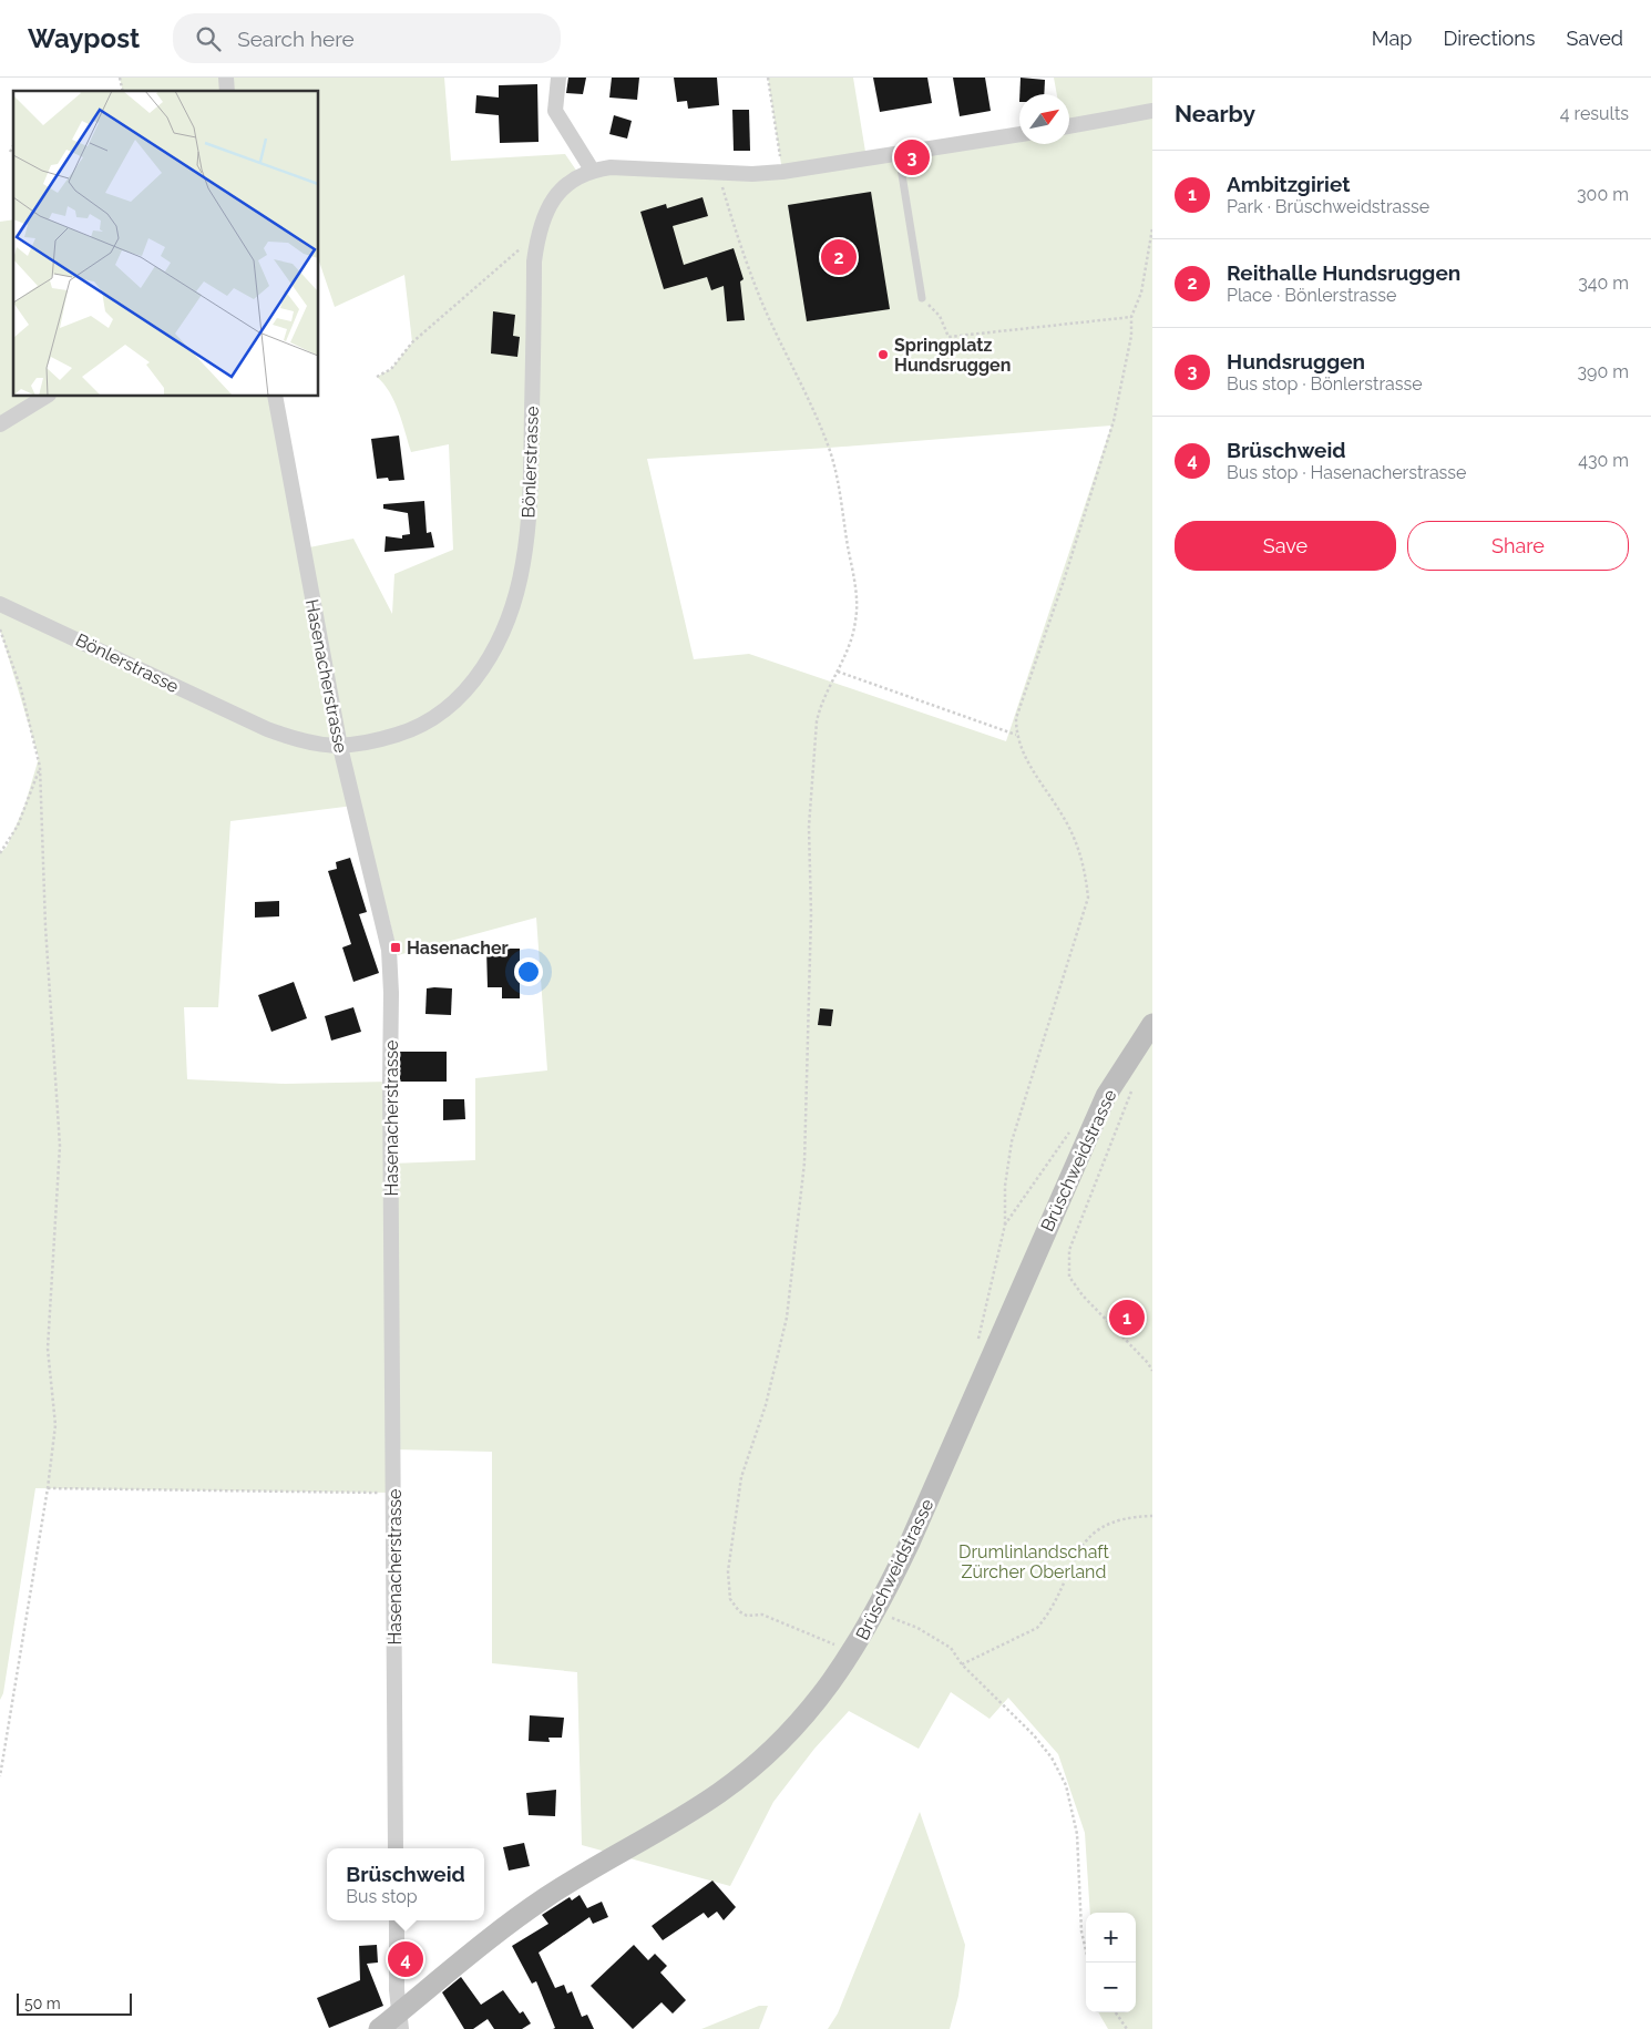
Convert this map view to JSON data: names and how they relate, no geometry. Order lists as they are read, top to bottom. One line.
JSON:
{"streets":{"street":["Bönlerstrasse","Hasenacherstrasse","Brüschweidstrasse"]},"crossings":[["Bönlerstrasse","Hasenacherstrasse"]],"parks":["Drumlinlandschaft Zürcher Oberland"],"places":{"other":["Springplatz Hundsruggen"],"transit":["Hasenacher"]},"scale_bar":"50 m","north":"top right","page":{"header":"Waypost","search":"Search here","nav":["Map","Directions","Saved"],"heading":["Nearby","4 results"],"pins":["3","2","1","4"],"list":[{"mark":"1","name":"Ambitzgiriet","note":"Park · Brüschweidstrasse","value":"300 m"},{"mark":"2","name":"Reithalle Hundsruggen","note":"Place · Bönlerstrasse","value":"340 m"},{"mark":"3","name":"Hundsruggen","note":"Bus stop · Bönlerstrasse","value":"390 m"},{"mark":"4","name":"Brüschweid","note":"Bus stop · Hasenacherstrasse","value":"430 m"}],"buttons":["Save","Share"],"popup":["Brüschweid","Bus stop"],"map_buttons":["+","−"],"scale":"50 m"}}
